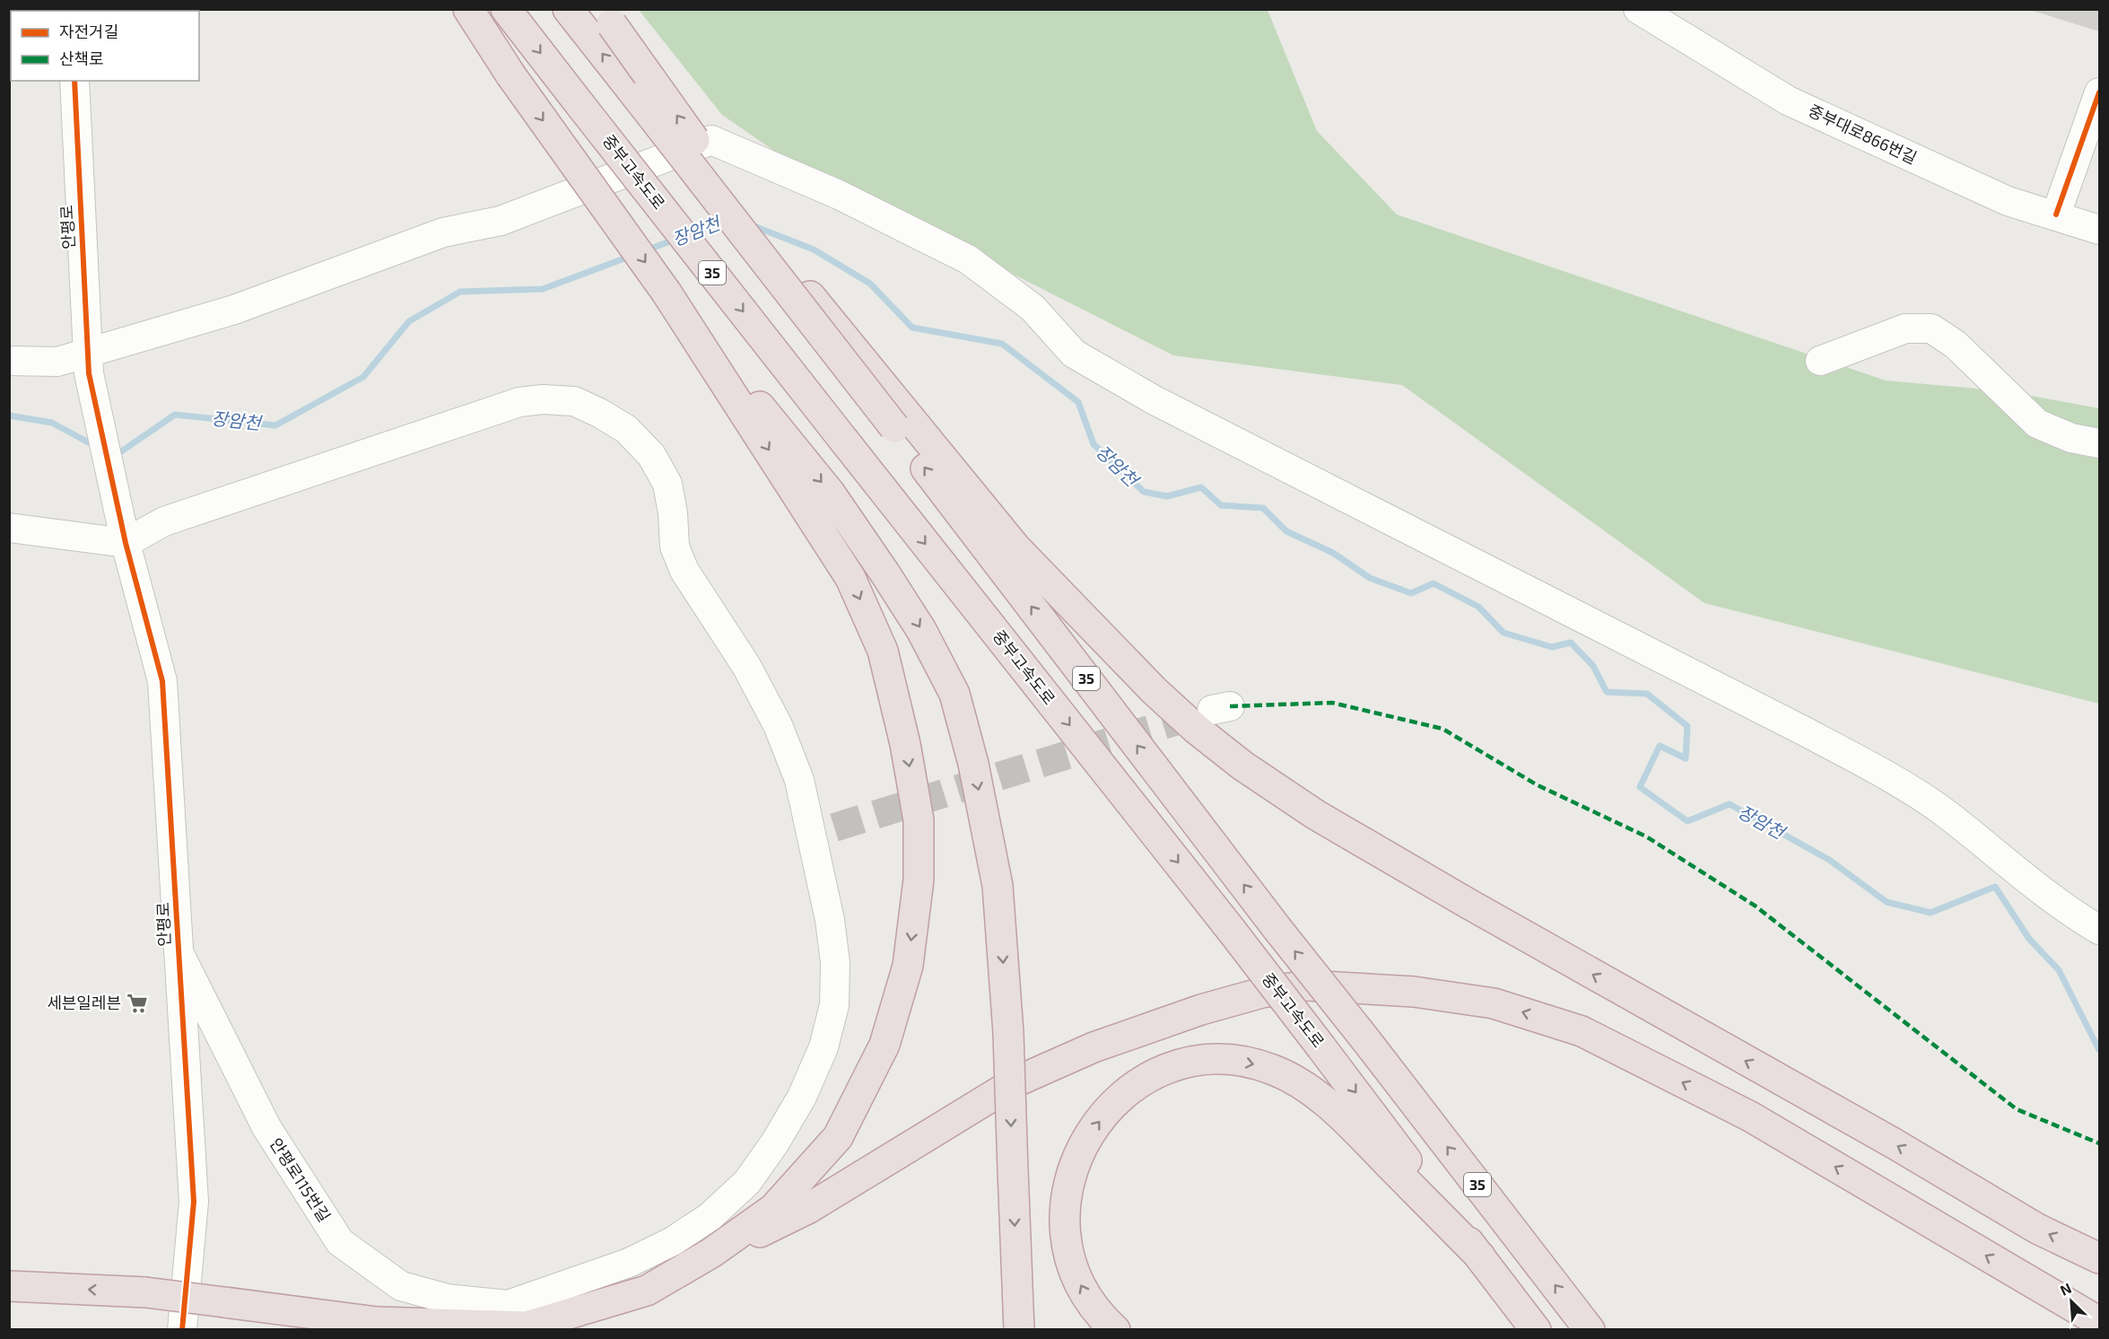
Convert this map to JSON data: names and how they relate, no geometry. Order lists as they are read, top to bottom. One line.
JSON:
{"streets":{"highway":["중부고속도로","35"],"street":["중부대로866번길","안평로","안평로115번길"]},"crossings":[["안평로","안평로115번길"]],"water":["장암천"],"places":{"supermarket":["세븐일레븐"]},"legend":["자전거길","산책로"],"north":"top left"}
